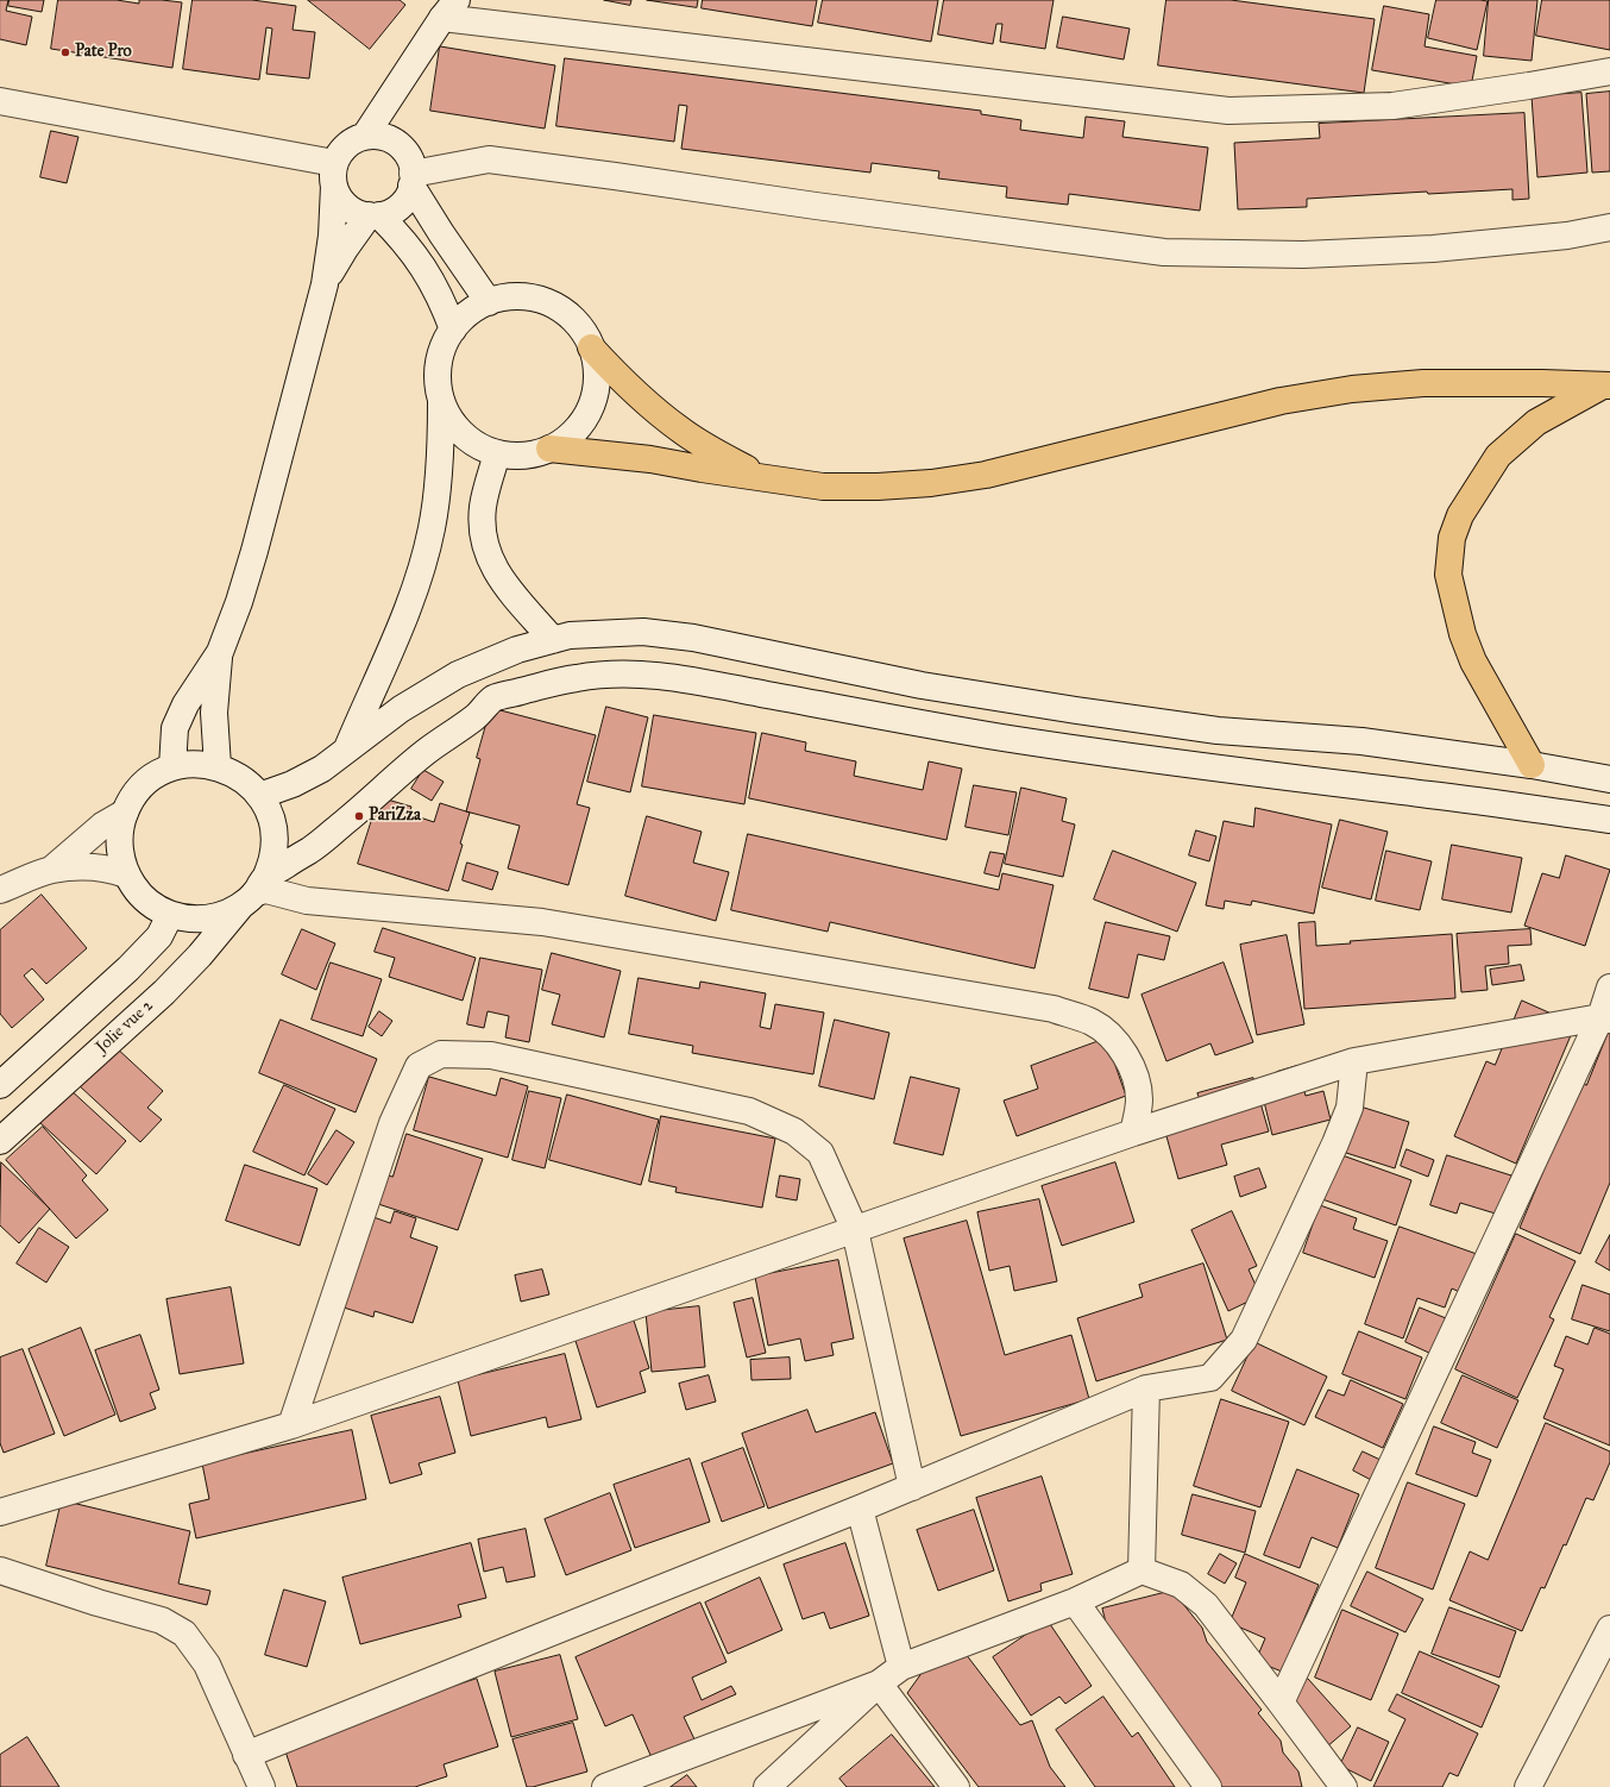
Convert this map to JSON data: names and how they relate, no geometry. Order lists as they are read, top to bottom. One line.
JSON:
{"streets":{"street":["Jolie vue 2"]},"places":["Pate Pro","PariZza"]}
